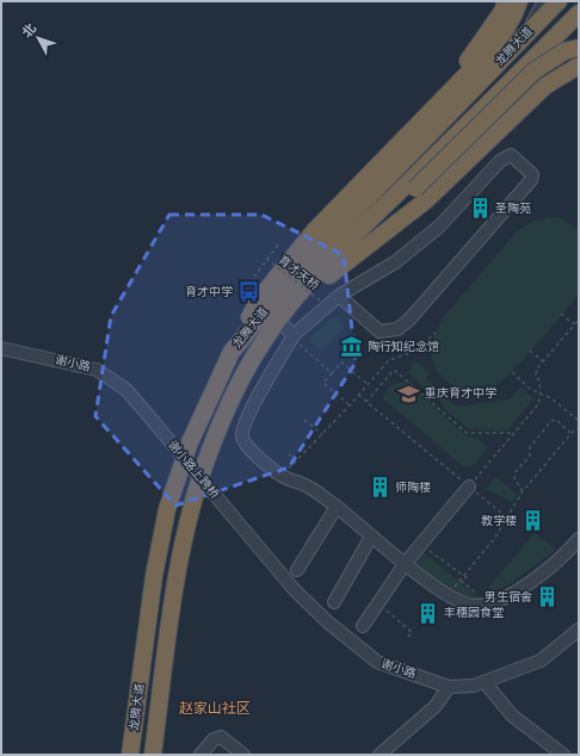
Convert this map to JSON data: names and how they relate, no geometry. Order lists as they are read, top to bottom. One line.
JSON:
{"streets":{"highway":["龙腾大道"],"street":["谢小路","谢小路上跨桥"],"path":["育才天桥"]},"crossings":[["谢小路","谢小路上跨桥"]],"districts":["赵家山社区"],"places":{"building":["圣陶苑","师陶楼","教学楼","男生宿舍","丰穗园食堂"],"bus stop":["育才中学"],"museum":["陶行知纪念馆"],"school or university":["重庆育才中学"]},"north":"top left"}
